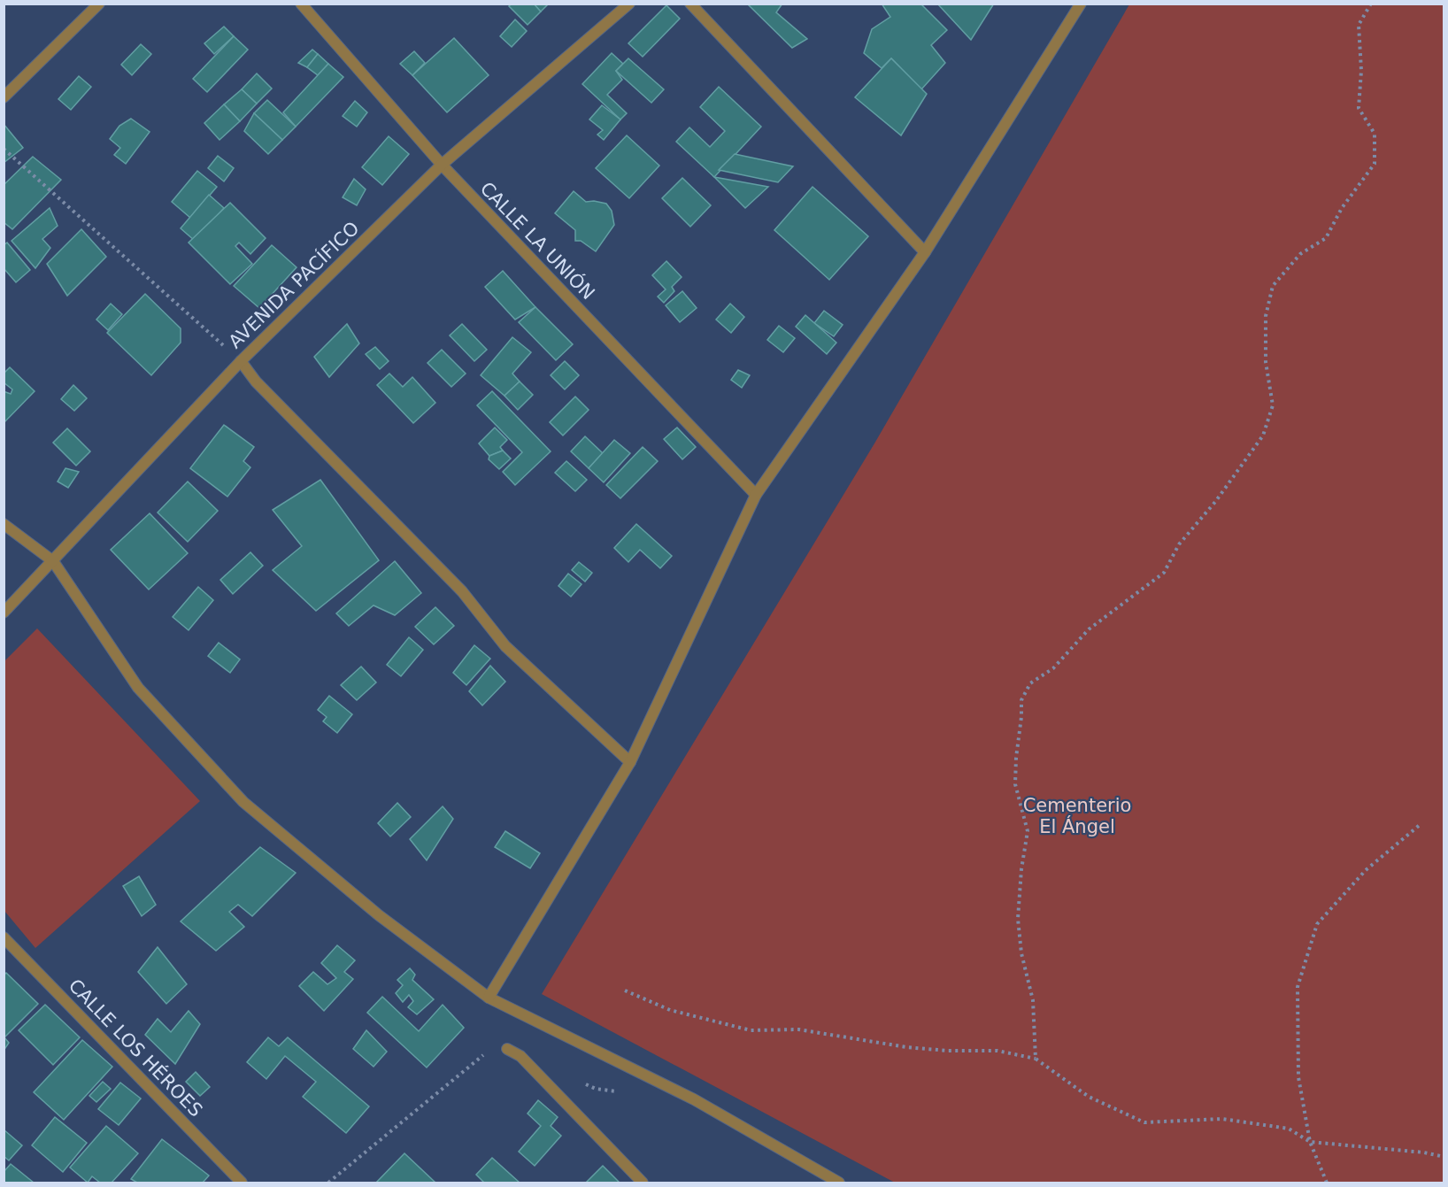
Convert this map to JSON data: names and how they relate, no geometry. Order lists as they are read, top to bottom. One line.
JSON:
{"streets":{"street":["CALLE LA UNIÓN","AVENIDA PACÍFICO","CALLE LOS HÉROES"]},"crossings":[["CALLE LA UNIÓN","AVENIDA PACÍFICO"]],"parks":["Cementerio El Ángel"]}
